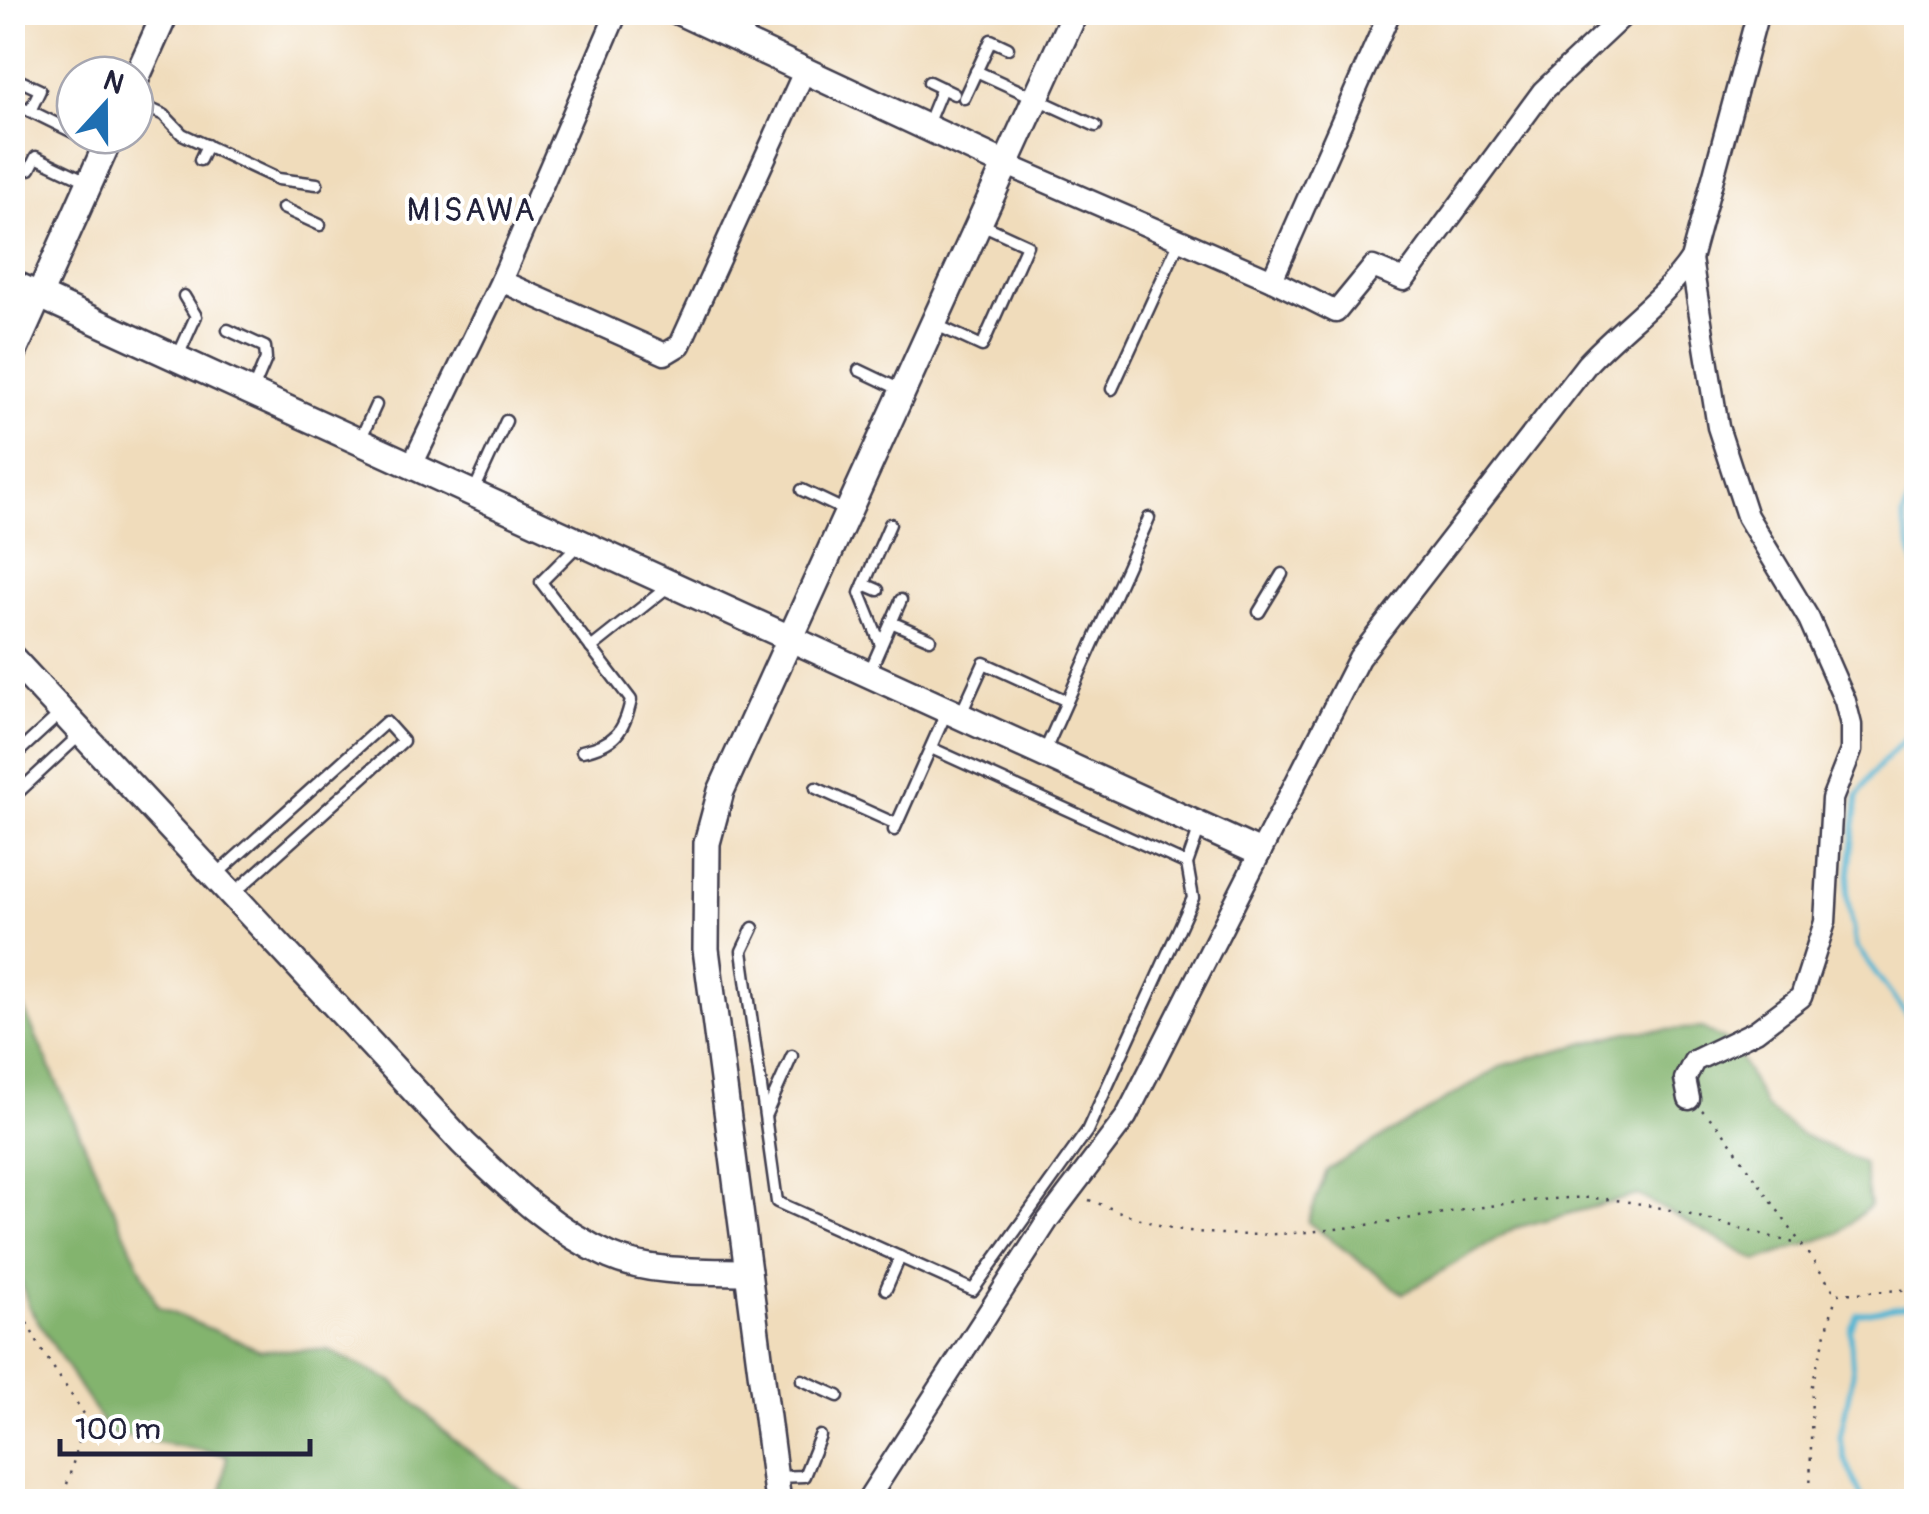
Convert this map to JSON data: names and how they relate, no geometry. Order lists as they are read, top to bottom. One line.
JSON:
{"districts":["MISAWA"],"scale_bar":"100 m","north":"top"}
